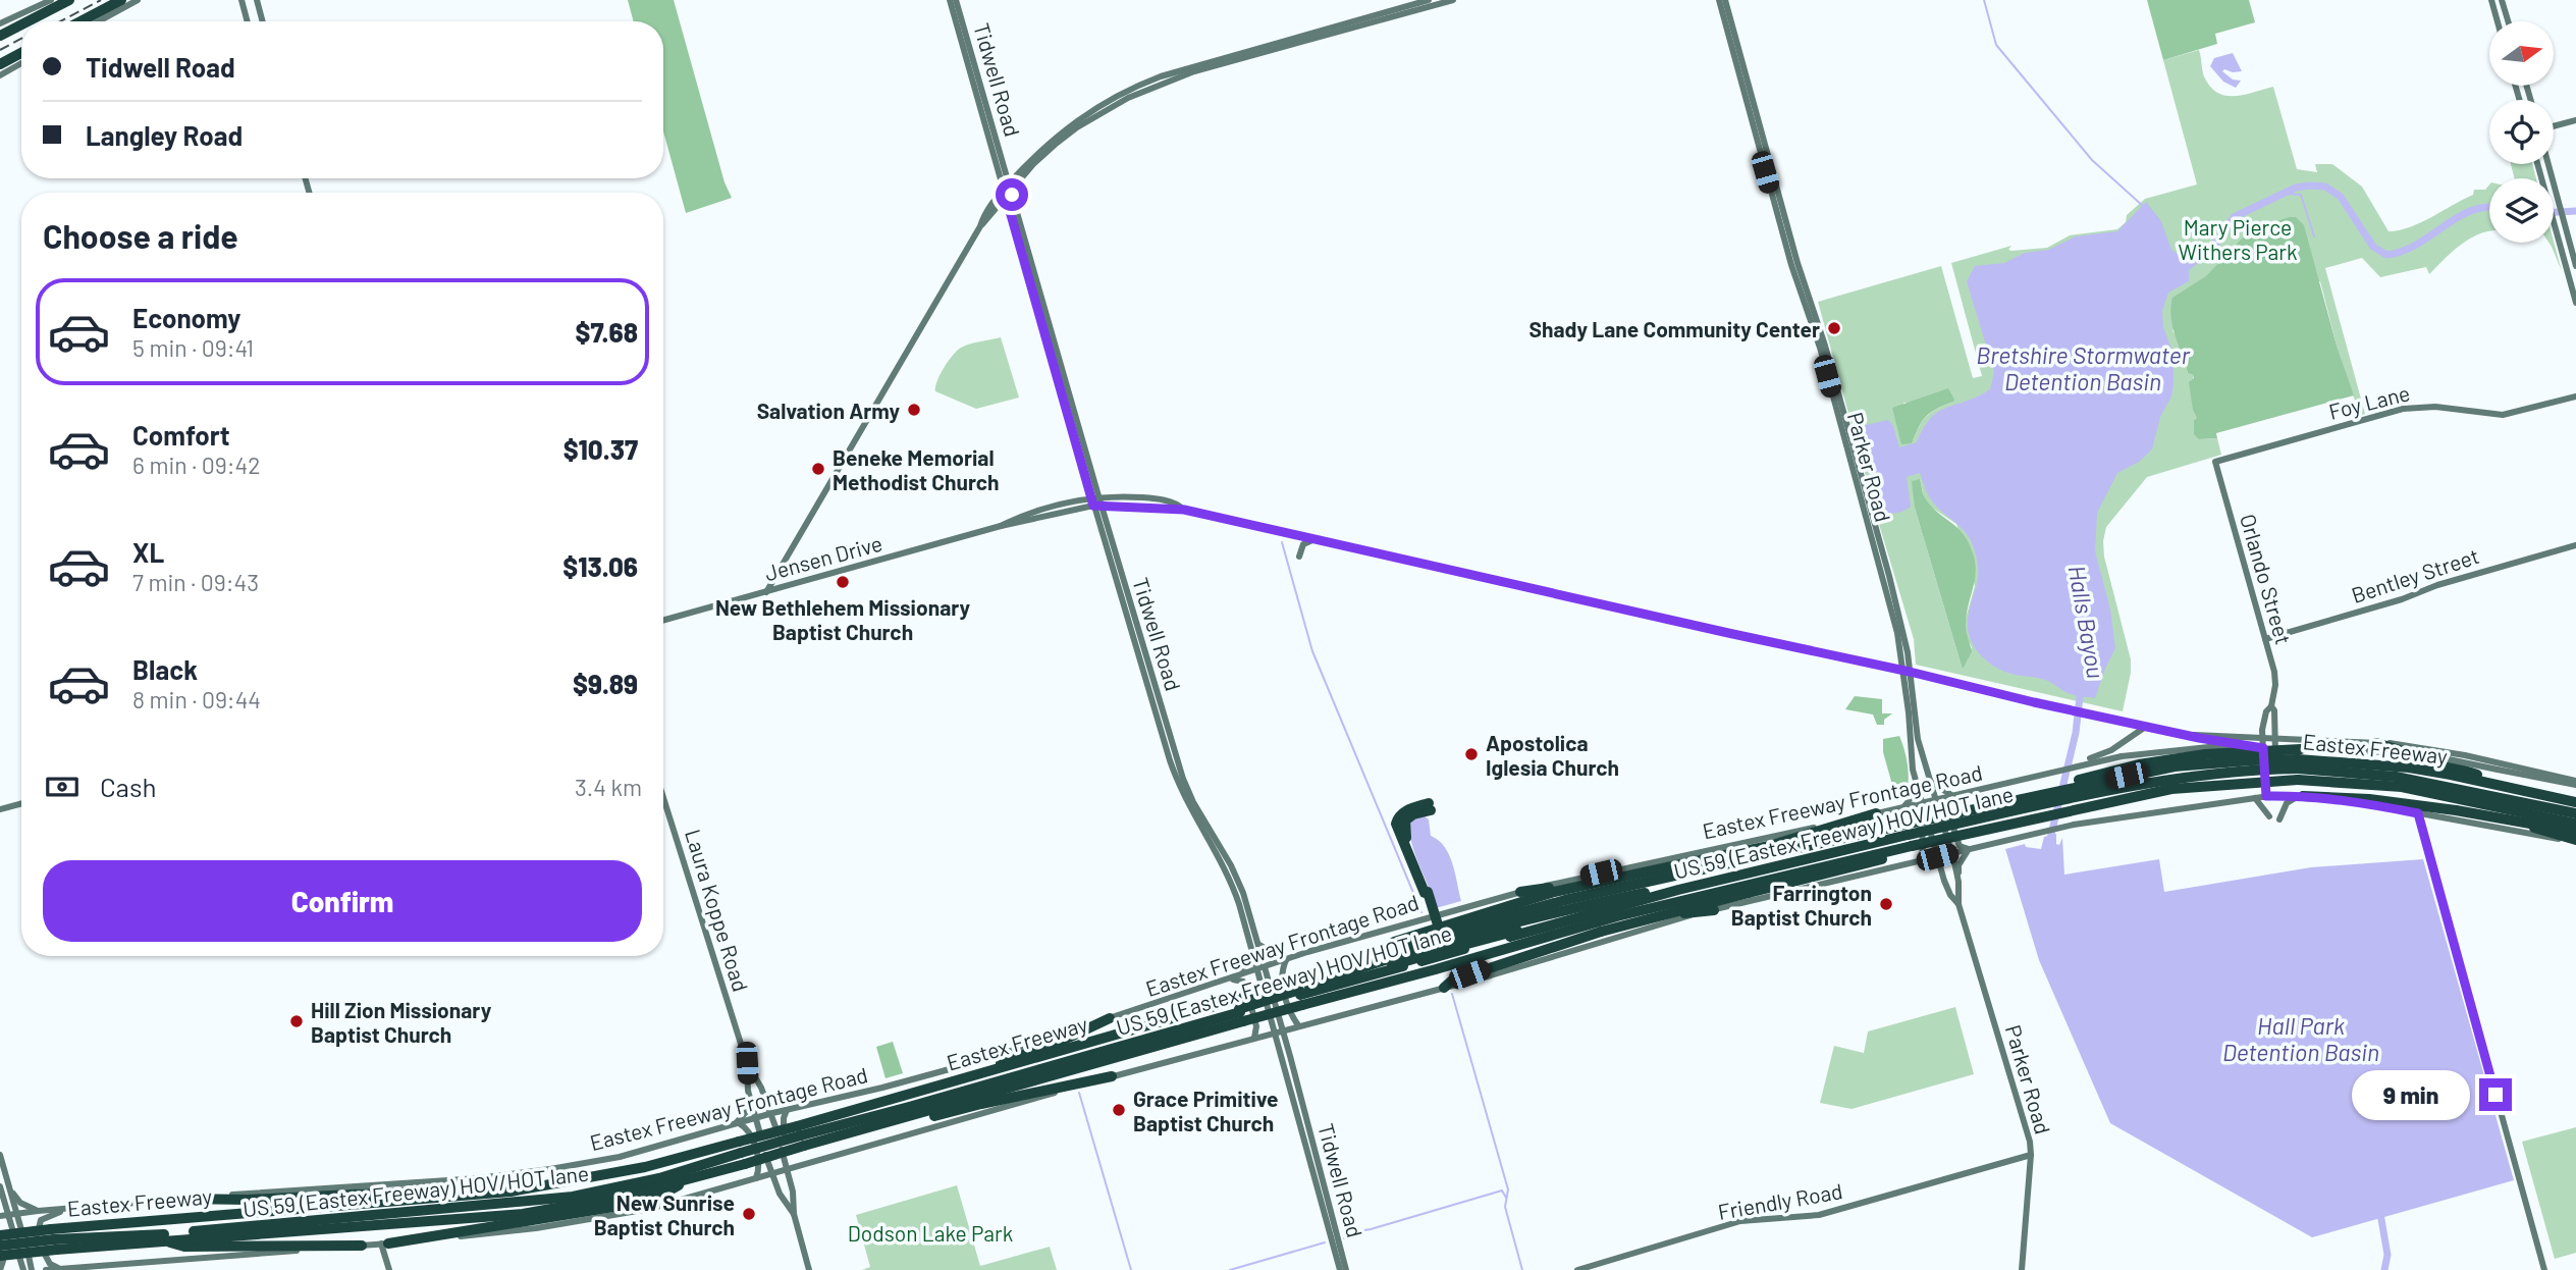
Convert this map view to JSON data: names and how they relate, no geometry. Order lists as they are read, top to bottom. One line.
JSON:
{"streets":{"highway":["Eastex Freeway","US 59 (Eastex Freeway) HOV/HOT lane"],"main road":["Tidwell Road","Foy Lane","Parker Road","Jensen Drive","Bentley Street","Orlando Street","Eastex Freeway Frontage Road","Laura Koppe Road","Friendly Road"]},"crossings":[["Tidwell Road","Jensen Drive"],["Tidwell Road","Eastex Freeway Frontage Road"],["Foy Lane","Orlando Street"],["Parker Road","Jensen Drive"],["Parker Road","Eastex Freeway Frontage Road"],["Parker Road","Friendly Road"],["Jensen Drive","Orlando Street"],["Jensen Drive","Eastex Freeway"],["Jensen Drive","Eastex Freeway Frontage Road"],["Jensen Drive","US 59 (Eastex Freeway) HOV/HOT lane"],["Bentley Street","Orlando Street"],["Eastex Freeway","Eastex Freeway Frontage Road"],["Eastex Freeway","US 59 (Eastex Freeway) HOV/HOT lane"],["Eastex Freeway Frontage Road","US 59 (Eastex Freeway) HOV/HOT lane"],["Eastex Freeway Frontage Road","Laura Koppe Road"]],"water":["Bretshire Stormwater Detention Basin","Halls Bayou","Hall Park Detention Basin"],"parks":["Mary Pierce Withers Park","Dodson Lake Park"],"places":["Shady Lane Community Center","Salvation Army","Beneke Memorial Methodist Church","New Bethlehem Missionary Baptist Church","Apostolica Iglesia Church","Farrington Baptist Church","Hill Zion Missionary Baptist Church","Grace Primitive Baptist Church","New Sunrise Baptist Church"],"north":"right","page":{"banner":["Tidwell Road","Langley Road"],"heading":"Choose a ride","list":[{"name":"Economy","note":"5 min · 09:41","value":"$7.68"},{"name":"Comfort","note":"6 min · 09:42","value":"$10.37"},{"name":"XL","note":"7 min · 09:43","value":"$13.06"},{"name":"Black","note":"8 min · 09:44","value":"$9.89"}],"pay":["Cash","3.4 km"],"buttons":"Confirm","bubble":"9 min"}}
